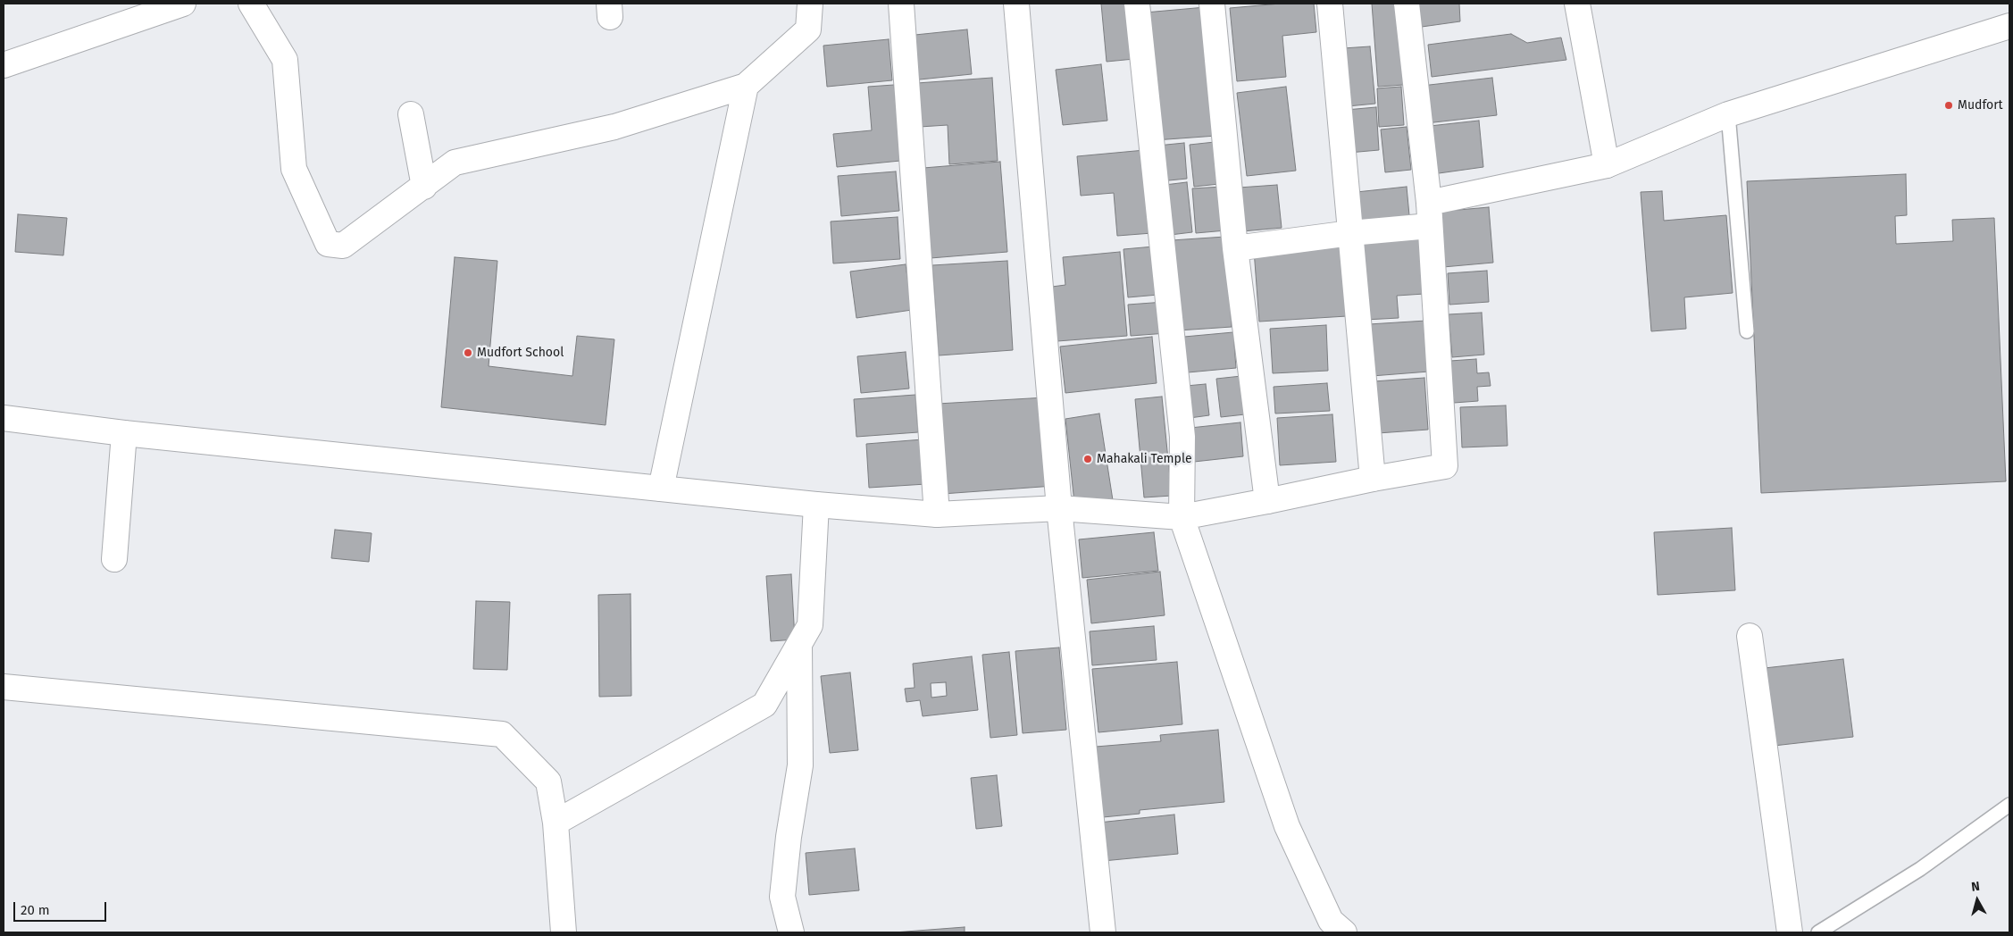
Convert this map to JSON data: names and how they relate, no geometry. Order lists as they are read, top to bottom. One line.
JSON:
{"places":["Mudfort","Mudfort School","Mahakali Temple"],"scale_bar":"20 m","north":"top"}
